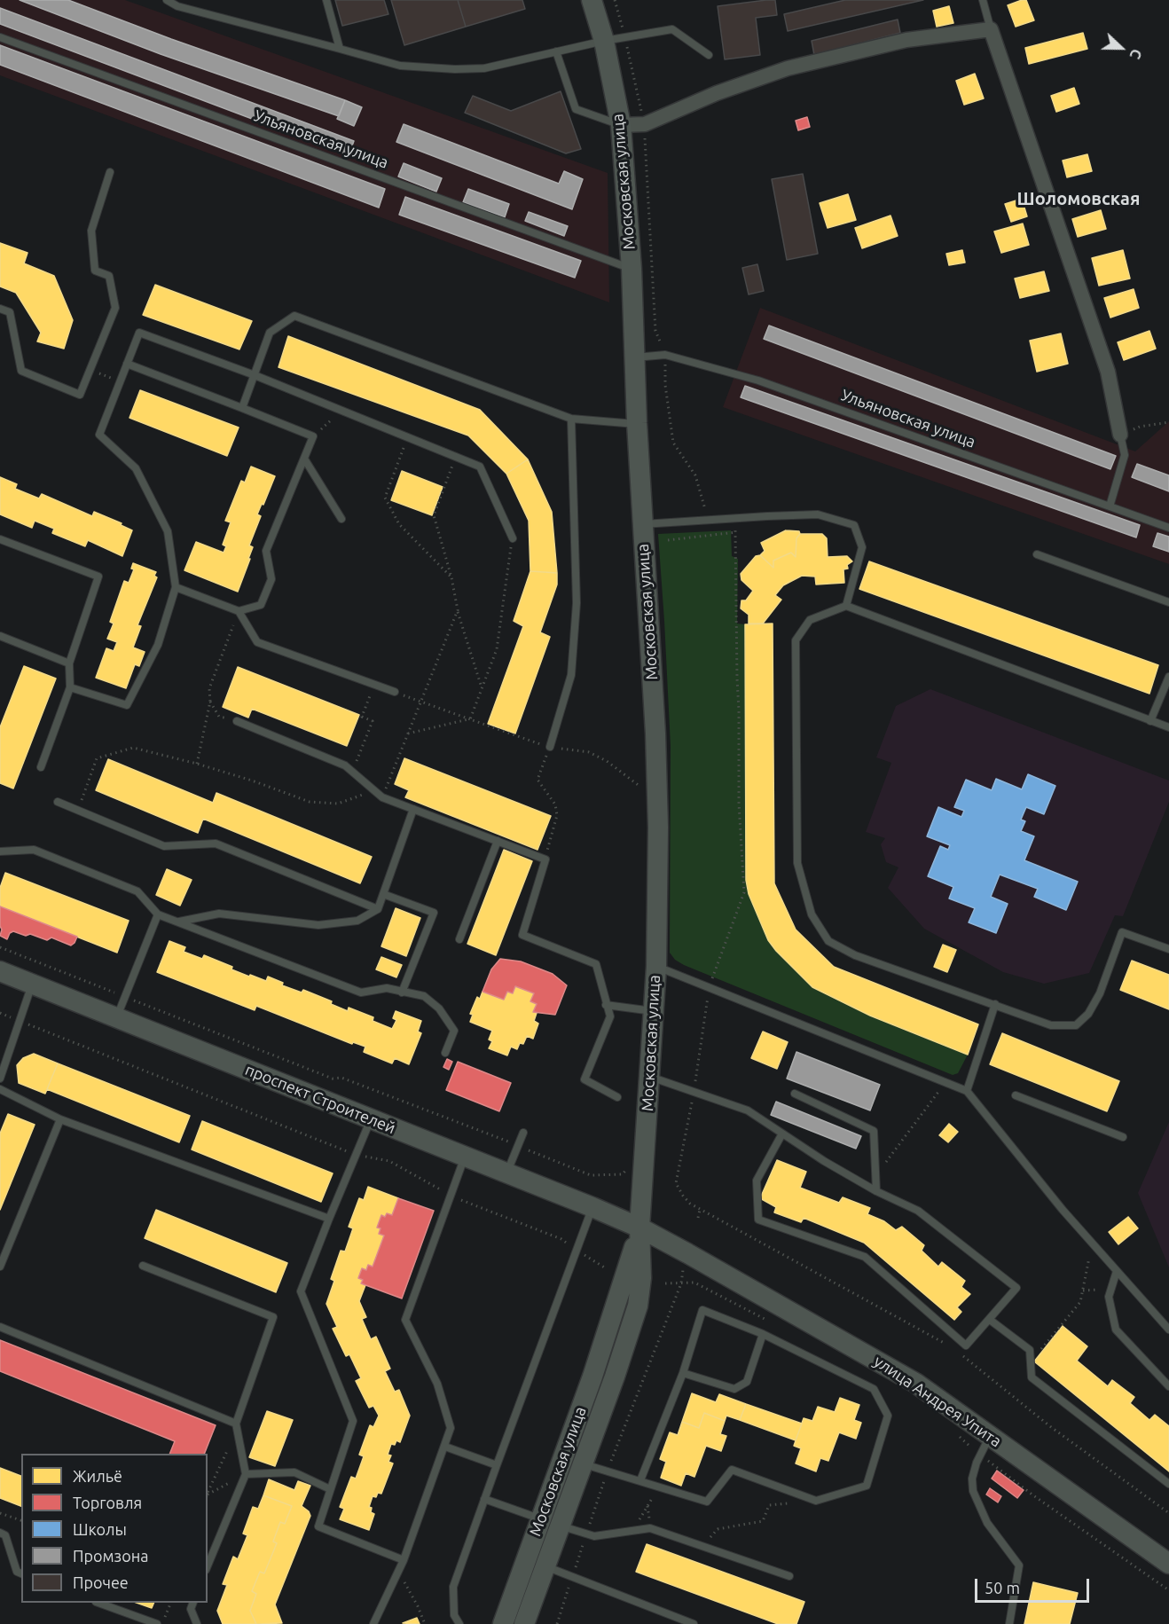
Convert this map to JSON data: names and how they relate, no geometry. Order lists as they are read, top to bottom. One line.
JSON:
{"streets":{"main road":["Московская улица","проспект Строителей","улица Андрея Упита"],"lane":["Ульяновская улица"]},"crossings":[["Ульяновская улица","Московская улица"],["Московская улица","проспект Строителей"],["Московская улица","улица Андрея Упита"],["проспект Строителей","улица Андрея Упита"]],"districts":["Шоломовская"],"legend":["Жильё","Торговля","Школы","Промзона","Прочее"],"scale_bar":"50 m","north":"right"}
